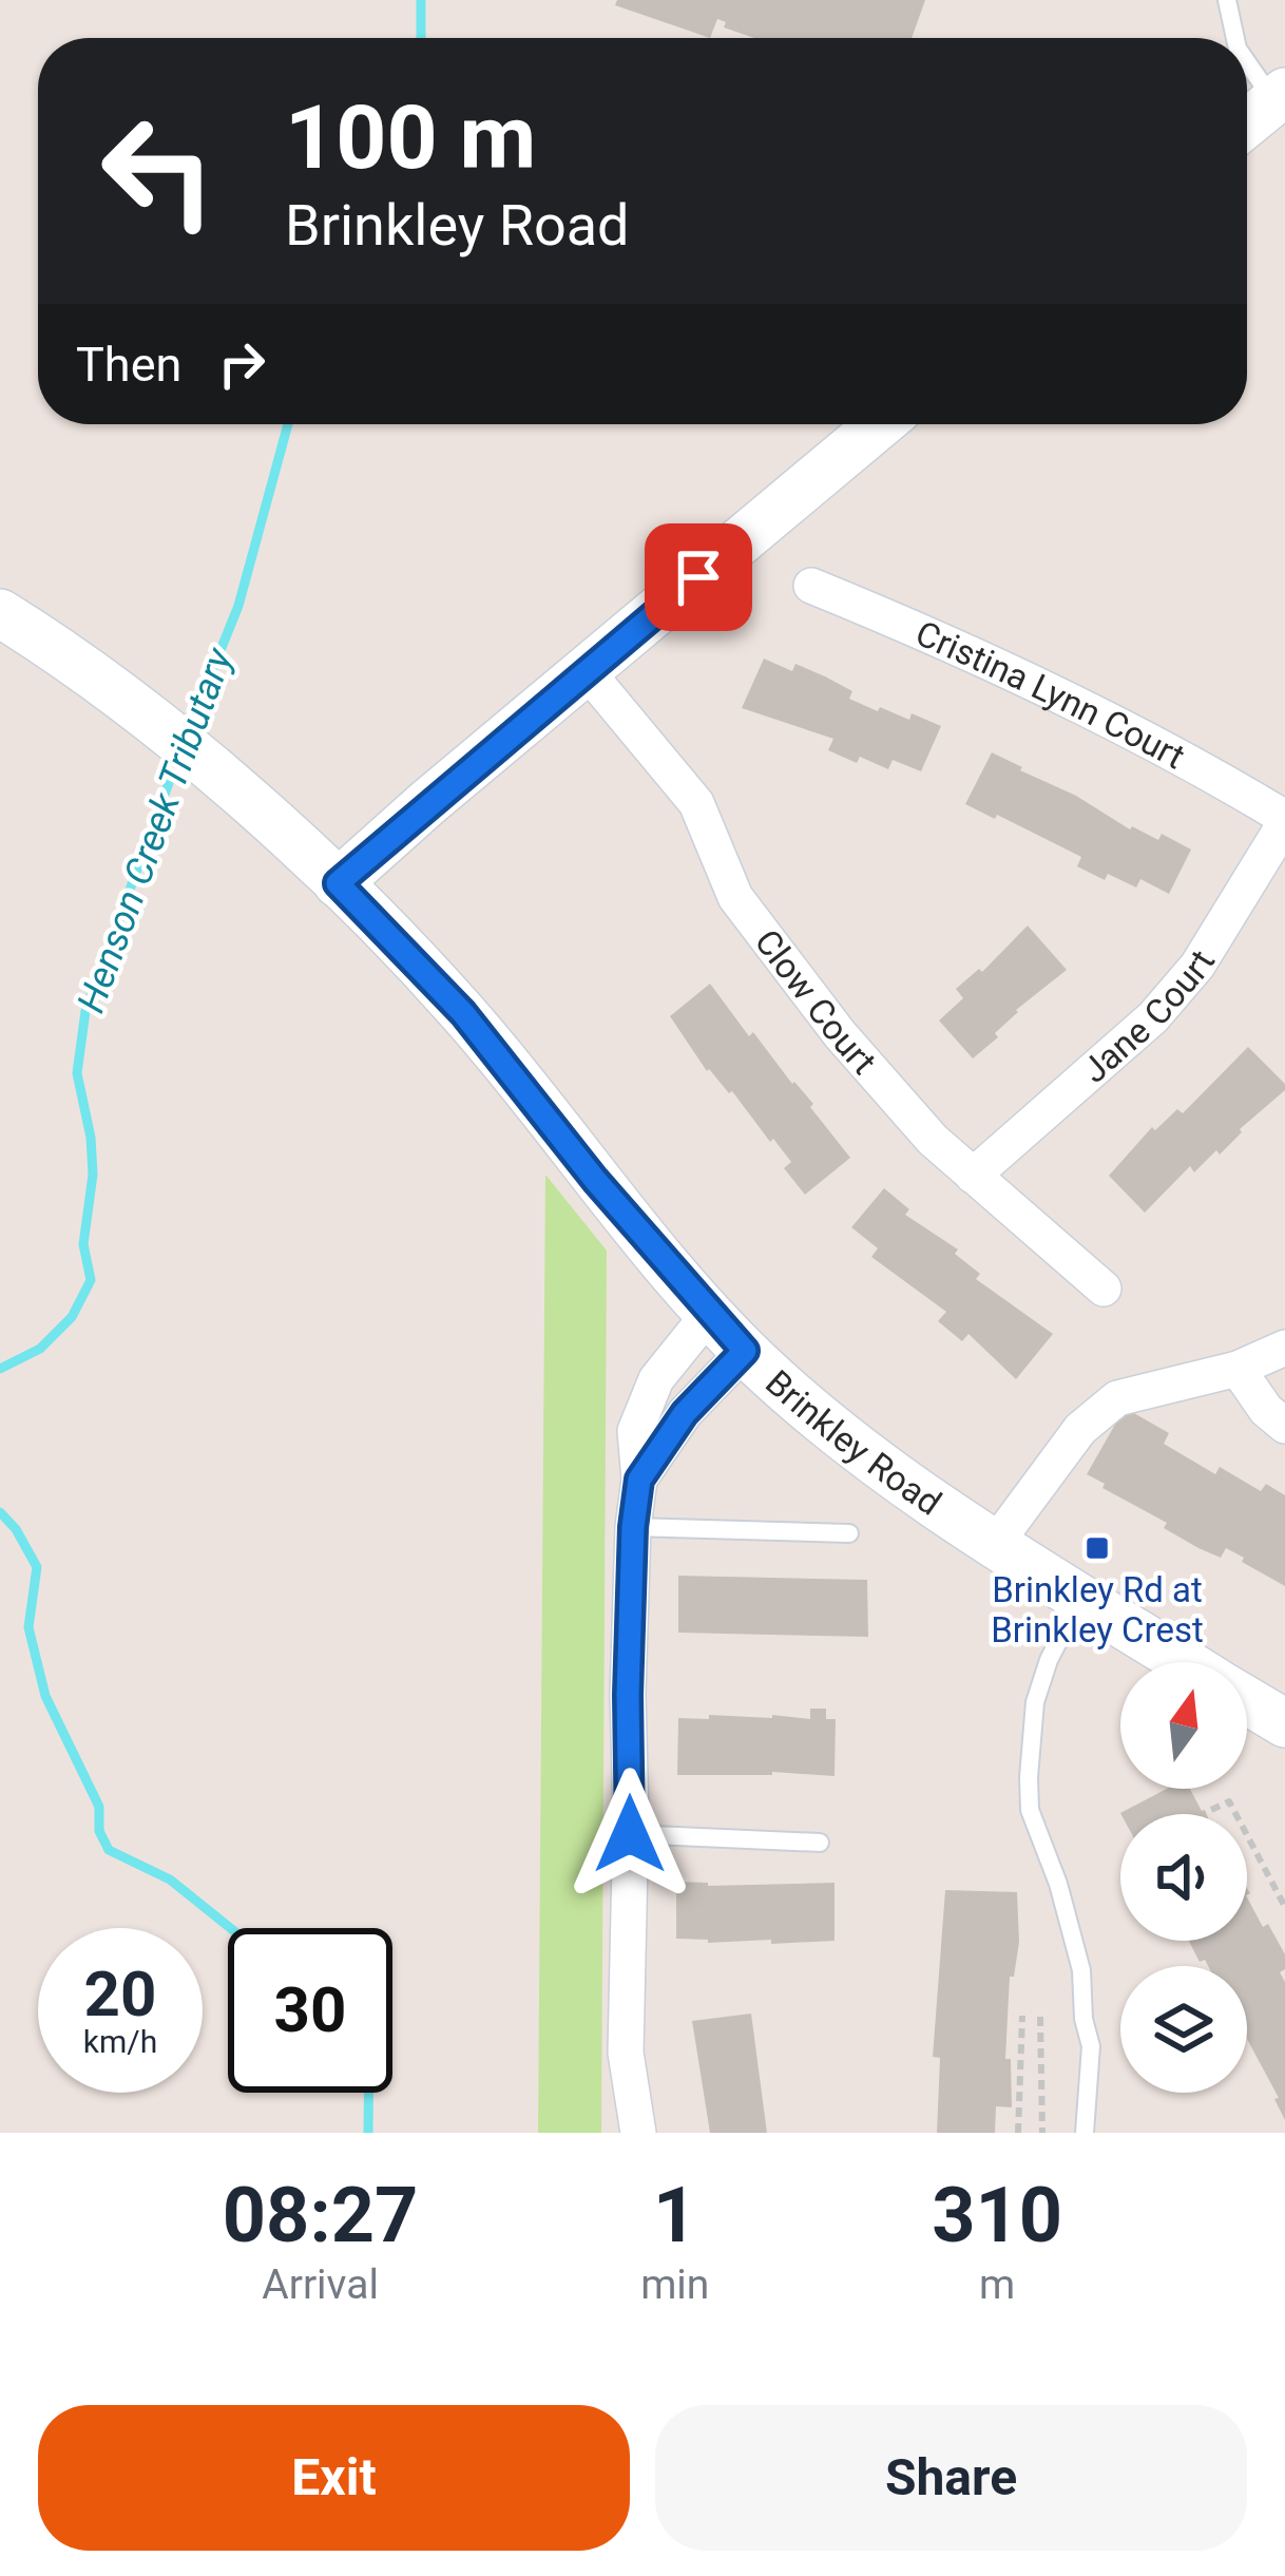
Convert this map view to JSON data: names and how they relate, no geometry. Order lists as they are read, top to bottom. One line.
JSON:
{"streets":{"main road":["Brinkley Road"],"street":["Cristina Lynn Court","Clow Court","Jane Court"]},"crossings":[["Cristina Lynn Court","Jane Court"],["Clow Court","Jane Court"]],"water":["Henson Creek Tributary"],"places":{"transit":["Brinkley Rd at Brinkley Crest"]},"north":"top","page":{"turn":["100 m","Brinkley Road"],"then":"Then","speed":"20 km/h","limit":"30","eta":["08:27","Arrival","1","min","310","m"],"buttons":["Exit","Share"]}}
